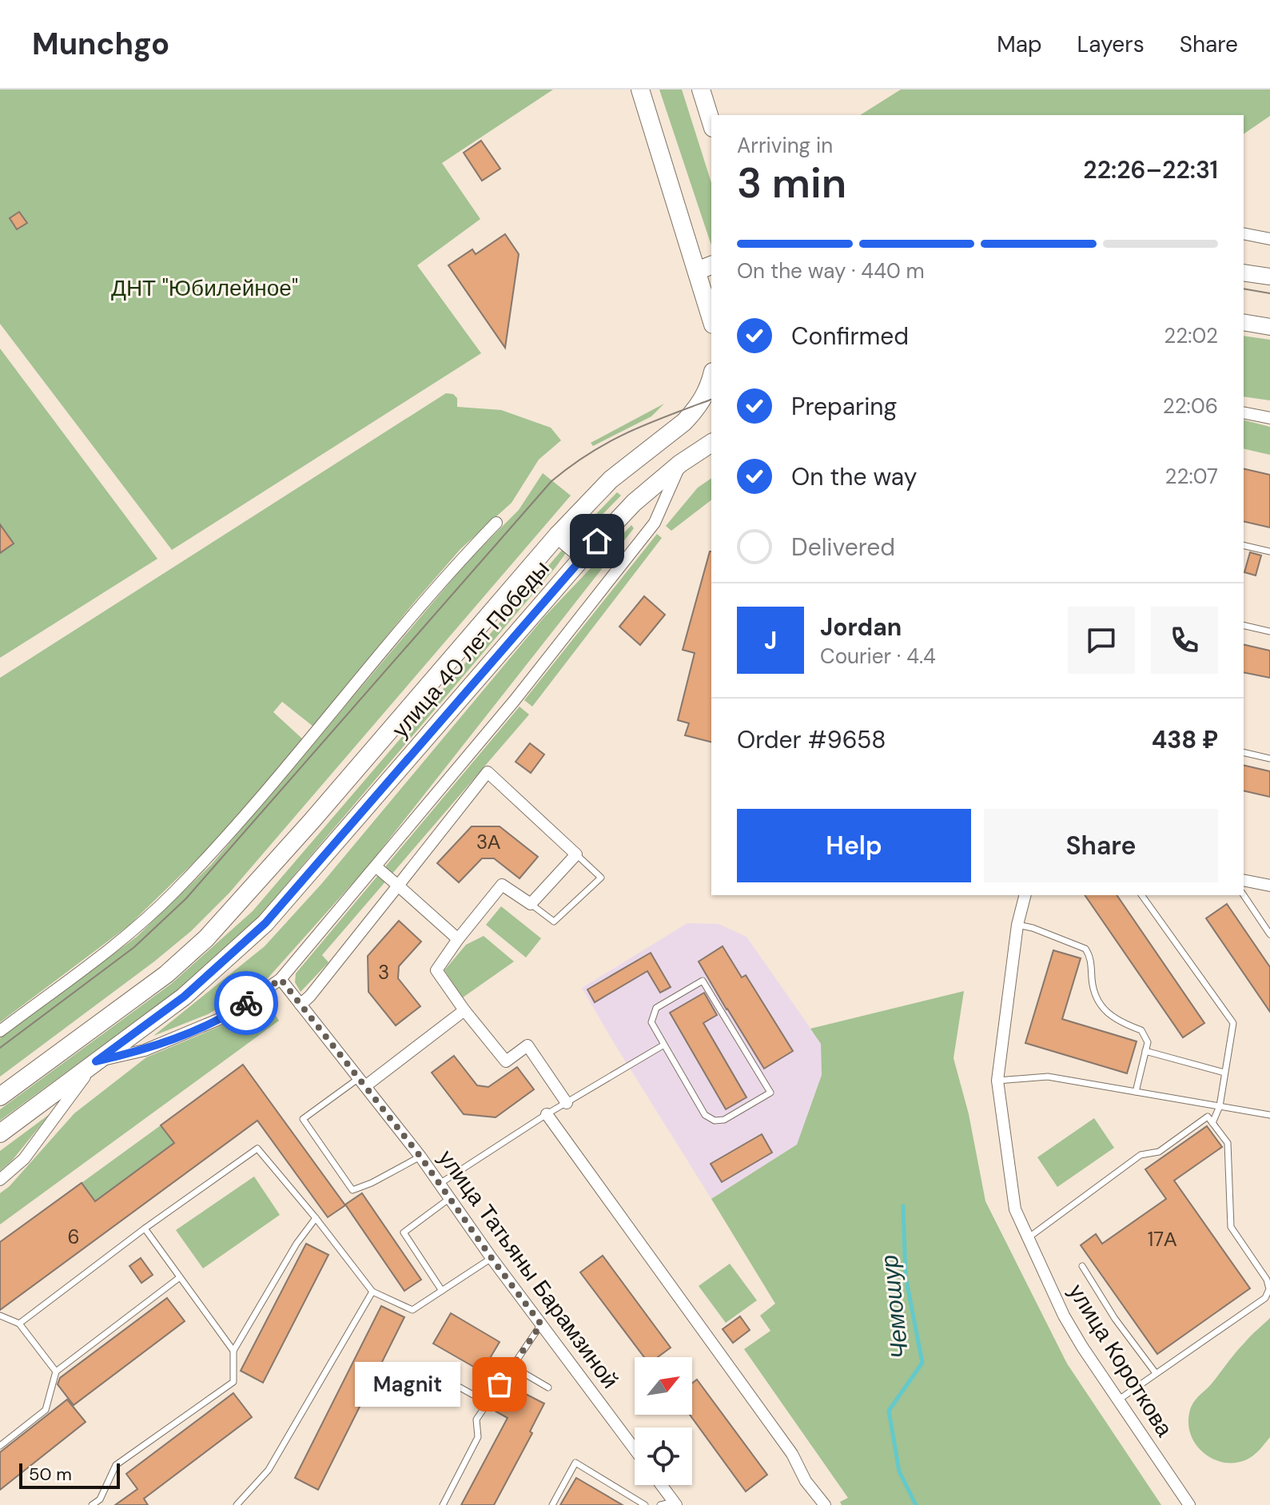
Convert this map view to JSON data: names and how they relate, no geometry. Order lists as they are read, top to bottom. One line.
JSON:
{"streets":{"main road":["улица 40 лет Победы"],"street":["улица Татьяны Барамзиной","улица Короткова"]},"crossings":[["улица 40 лет Победы","улица Татьяны Барамзиной"]],"water":["Чемошур"],"parks":["ДНТ \"Юбилейное\""],"places":["Magnit"],"house_numbers":["3А","3","6","17А"],"scale_bar":"50 m","north":"top right","page":{"header":"Munchgo","nav":["Map","Layers","Share"],"heading":["3 min","Arriving in","22:26–22:31"],"panel":["Jordan","Courier · 4.4","Order #9658","438 ₽"],"bar":"On the way · 440 m","list":[["Confirmed","22:02"],["Preparing","22:06"],["On the way","22:07"],"Delivered"],"round":"J","buttons":["Help","Share"],"bubble":"Magnit","scale":"50 m"}}
